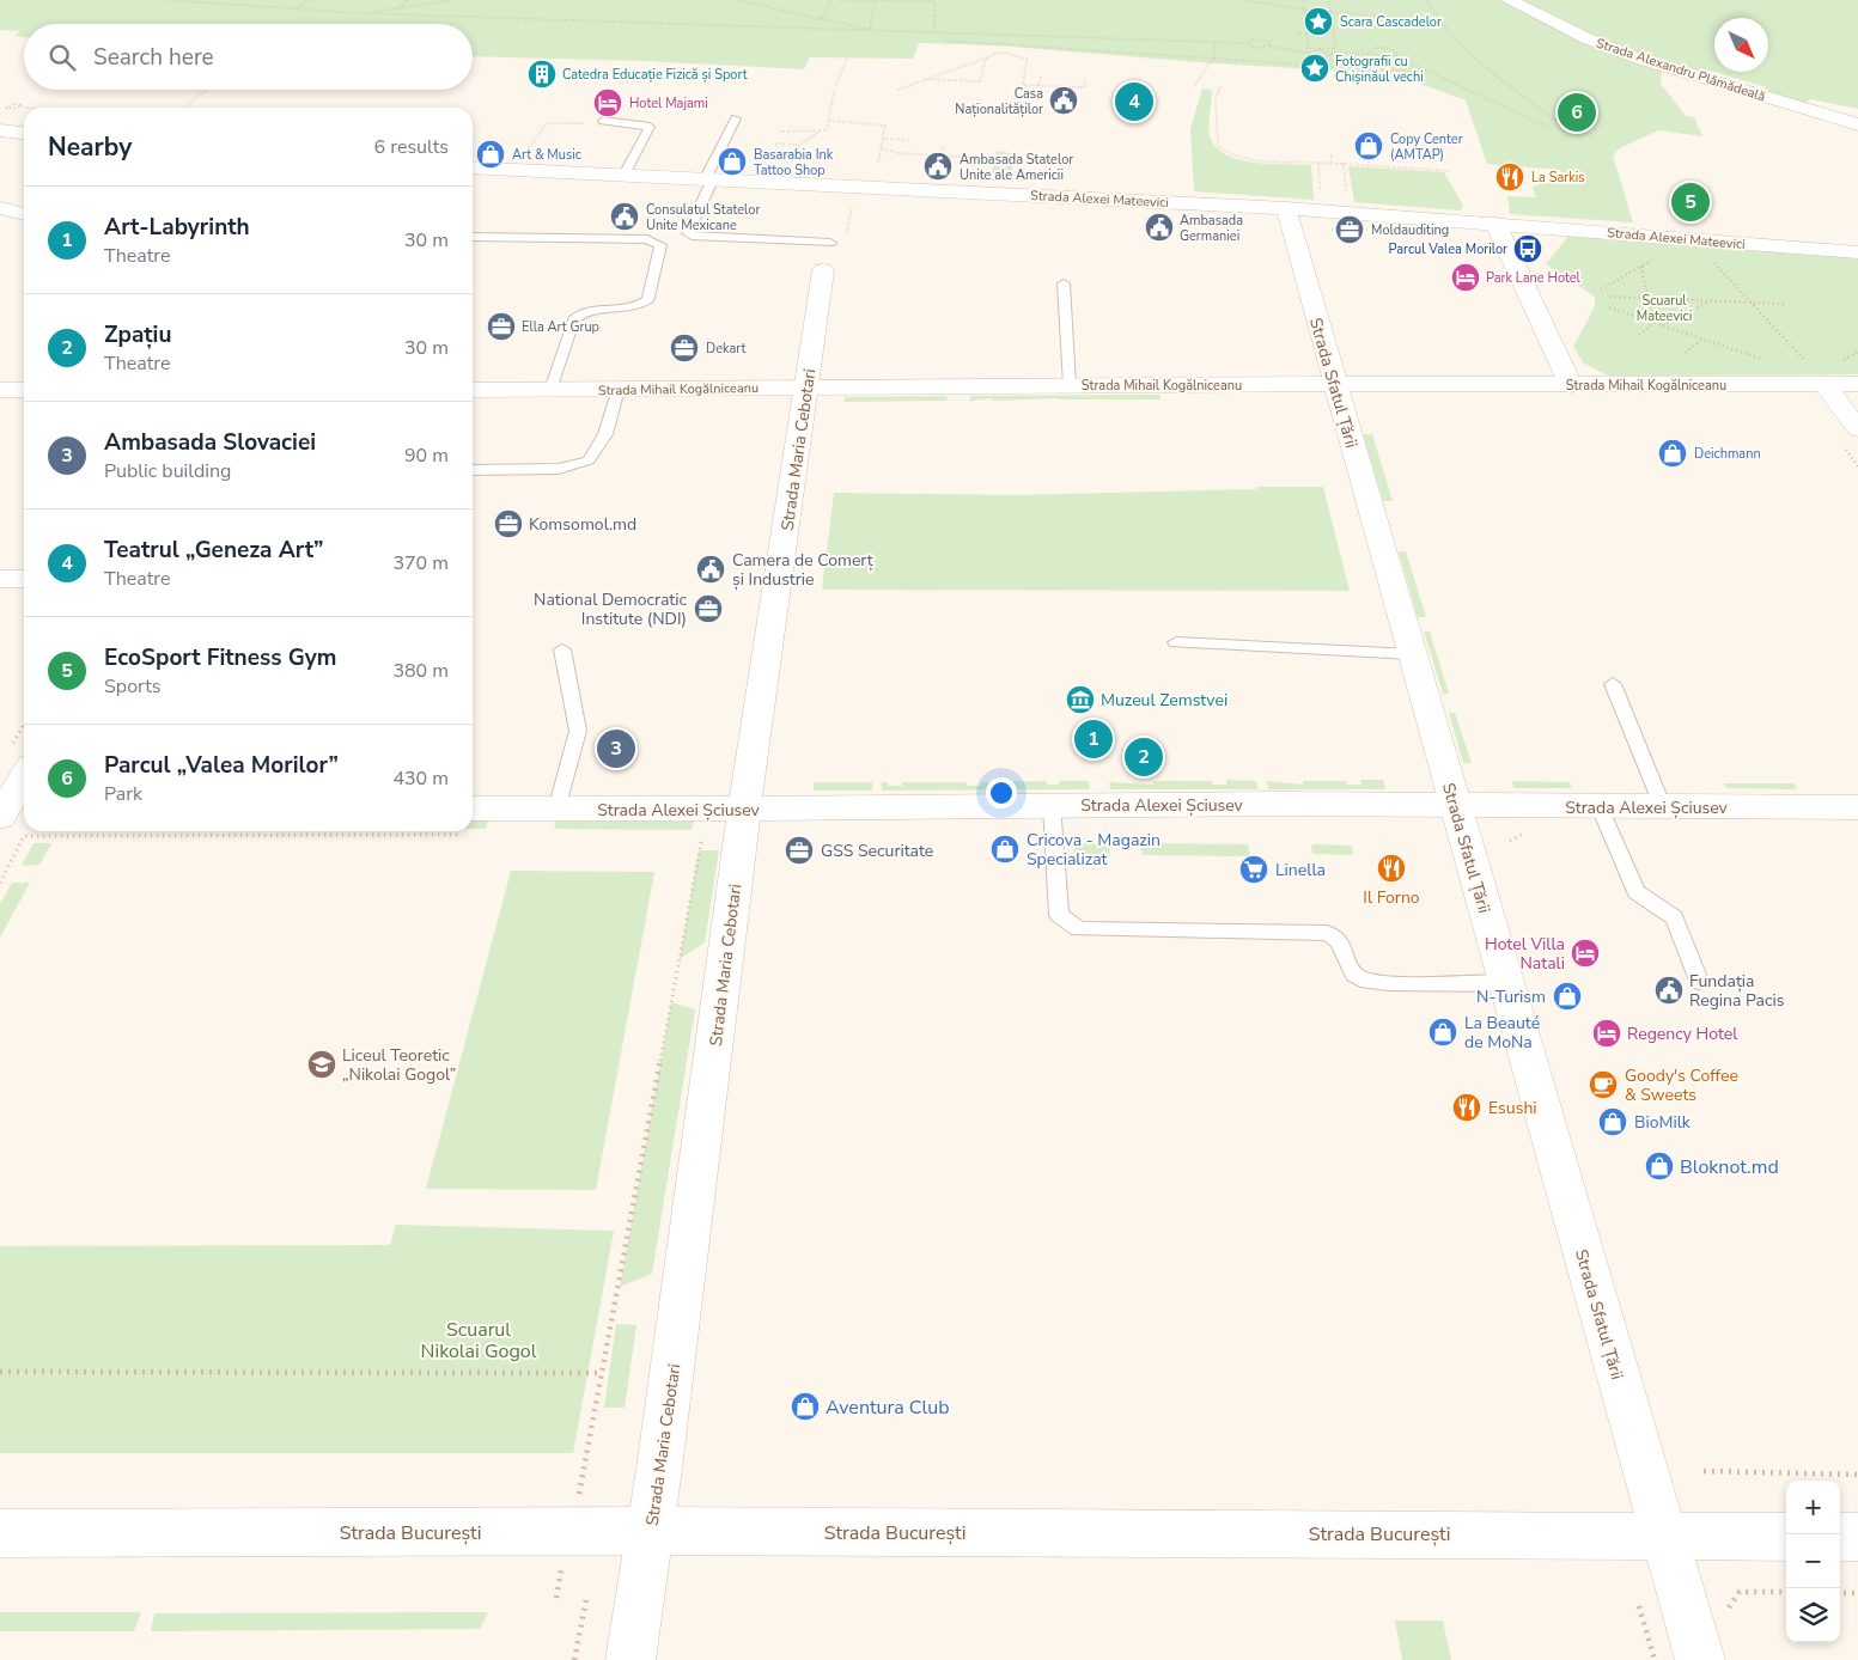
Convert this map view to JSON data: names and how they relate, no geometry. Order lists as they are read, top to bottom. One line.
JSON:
{"streets":{"main road":["Strada Alexandru Plămădeală","Strada Alexei Mateevici","Strada Sfatul Țării","Strada Mihail Kogălniceanu","Strada Maria Cebotari","Strada Alexei Șciusev","Strada București"]},"crossings":[["Strada Alexei Mateevici","Strada Sfatul Țării"],["Strada Sfatul Țării","Strada Mihail Kogălniceanu"],["Strada Sfatul Țării","Strada Alexei Șciusev"],["Strada Sfatul Țării","Strada București"],["Strada Mihail Kogălniceanu","Strada Maria Cebotari"],["Strada Maria Cebotari","Strada Alexei Șciusev"],["Strada Maria Cebotari","Strada București"]],"parks":["Scuarul Mateevici","Scuarul Nikolai Gogol"],"places":{"place":["Scara Cascadelor","Fotografii cu Chișinăul vechi"],"building":["Catedra Educație Fizică și Sport"],"public building":["Casa Naționalităților","Ambasada Statelor Unite ale Americii","Consulatul Statelor Unite Mexicane","Ambasada Germaniei","Camera de Comerț și Industrie","Fundația Regina Pacis"],"hotel":["Hotel Majami","Park Lane Hotel","Hotel Villa Natali","Regency Hotel"],"shop":["Copy Center (AMTAP)","Art & Music","Basarabia Ink Tattoo Shop","Deichmann","Cricova - Magazin Specializat","N-Turism","La Beauté de MoNa","BioMilk","Bloknot.md","Aventura Club"],"restaurant":["La Sarkis","Il Forno","Esushi"],"office":["Moldauditing","Ella Art Grup","Dekart","Komsomol.md","National Democratic Institute (NDI)","GSS Securitate"],"bus stop":["Parcul Valea Morilor"],"museum":["Muzeul Zemstvei"],"supermarket":["Linella"],"school or university":["Liceul Teoretic „Nikolai Gogol”"],"cafe":["Goody's Coffee & Sweets"]},"north":"bottom right","page":{"search":"Search here","pins":["4","6","5","1","3","2"],"heading":["Nearby","6 results"],"list":[{"mark":"1","name":"Art-Labyrinth","note":"Theatre","value":"30 m"},{"mark":"2","name":"Zpațiu","note":"Theatre","value":"30 m"},{"mark":"3","name":"Ambasada Slovaciei","note":"Public building","value":"90 m"},{"mark":"4","name":"Teatrul „Geneza Art”","note":"Theatre","value":"370 m"},{"mark":"5","name":"EcoSport Fitness Gym","note":"Sports","value":"380 m"},{"mark":"6","name":"Parcul „Valea Morilor”","note":"Park","value":"430 m"}],"map_buttons":["+","−"]}}
